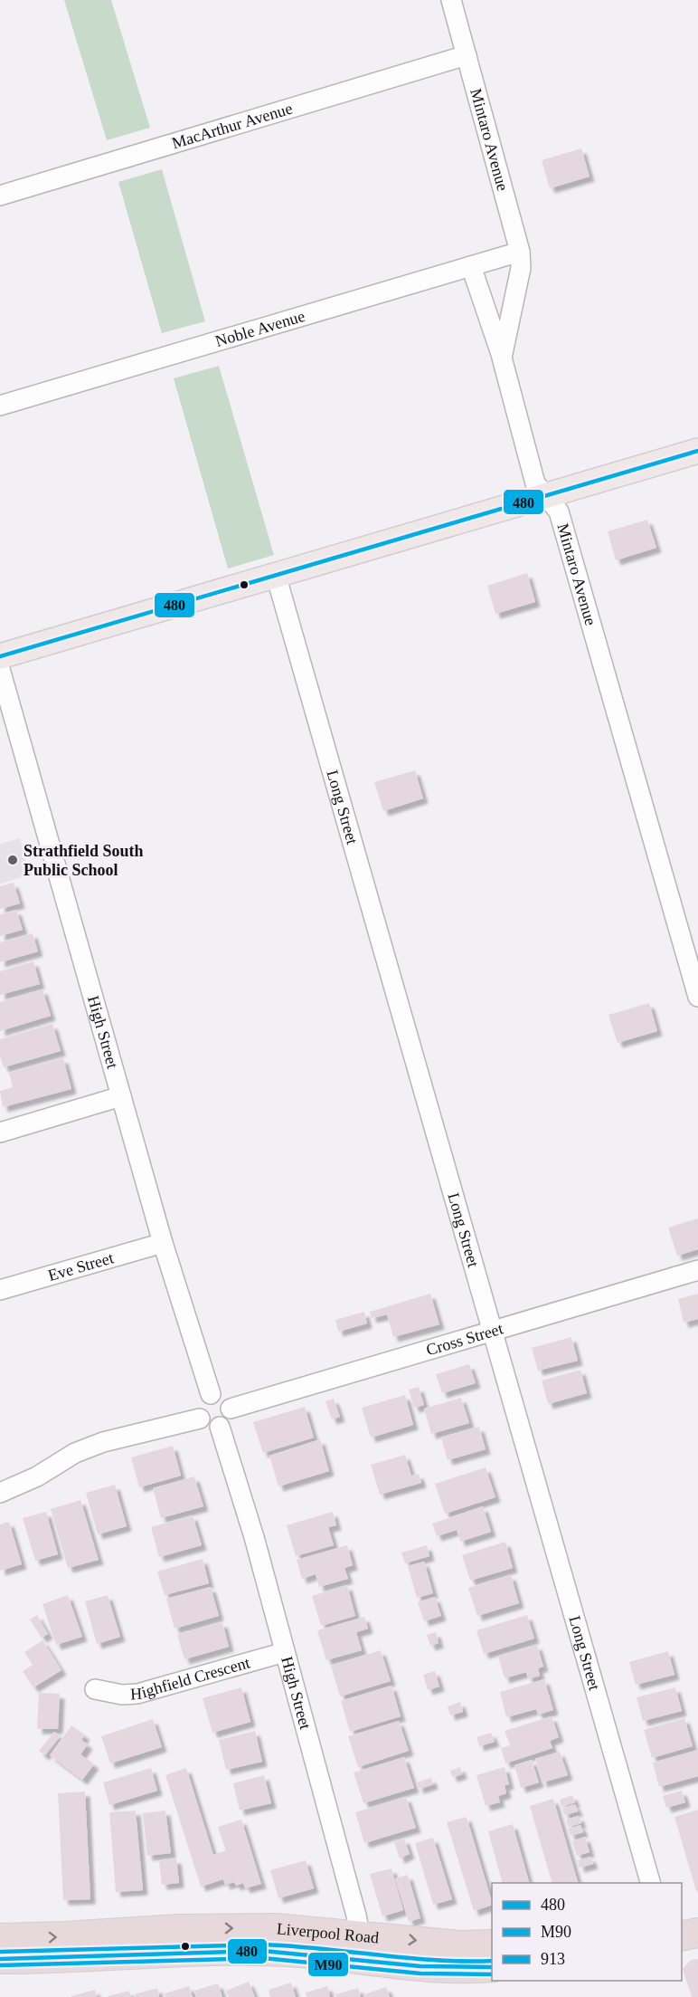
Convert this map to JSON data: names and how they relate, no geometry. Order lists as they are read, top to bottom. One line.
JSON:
{"streets":{"highway":["Liverpool Road"],"street":["MacArthur Avenue","Mintaro Avenue","Noble Avenue","Long Street","High Street","Eve Street","Cross Street","Highfield Crescent"]},"crossings":[["MacArthur Avenue","Mintaro Avenue"],["Mintaro Avenue","Noble Avenue"],["Long Street","Cross Street"],["High Street","Eve Street"],["High Street","Cross Street"],["High Street","Highfield Crescent"],["High Street","Liverpool Road"]],"places":["Strathfield South Public School"],"lines":["transit line 480","transit line 913","transit line M90"],"legend":["480","M90","913"]}
